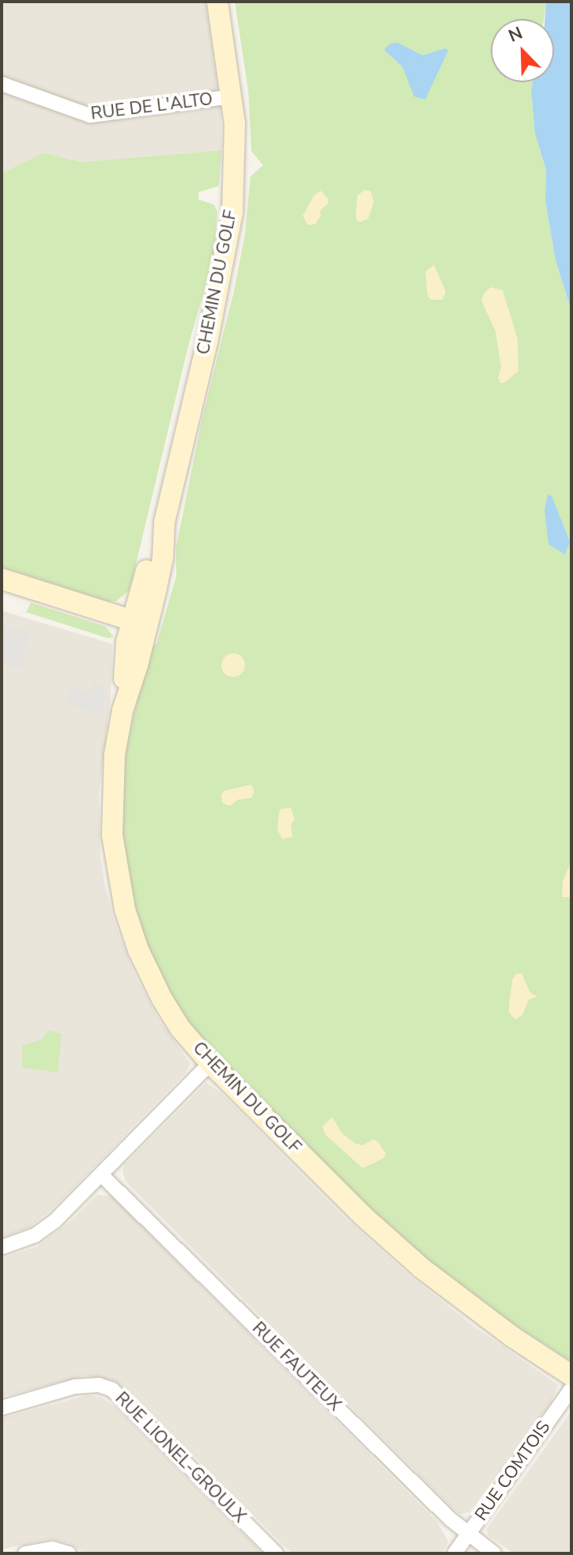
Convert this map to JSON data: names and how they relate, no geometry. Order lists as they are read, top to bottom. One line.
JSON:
{"streets":{"street":["RUE DE L'ALTO","CHEMIN DU GOLF","RUE FAUTEUX","RUE LIONEL-GROULX","RUE COMTOIS"]},"crossings":[["RUE DE L'ALTO","CHEMIN DU GOLF"],["RUE FAUTEUX","RUE COMTOIS"]],"north":"top left"}
